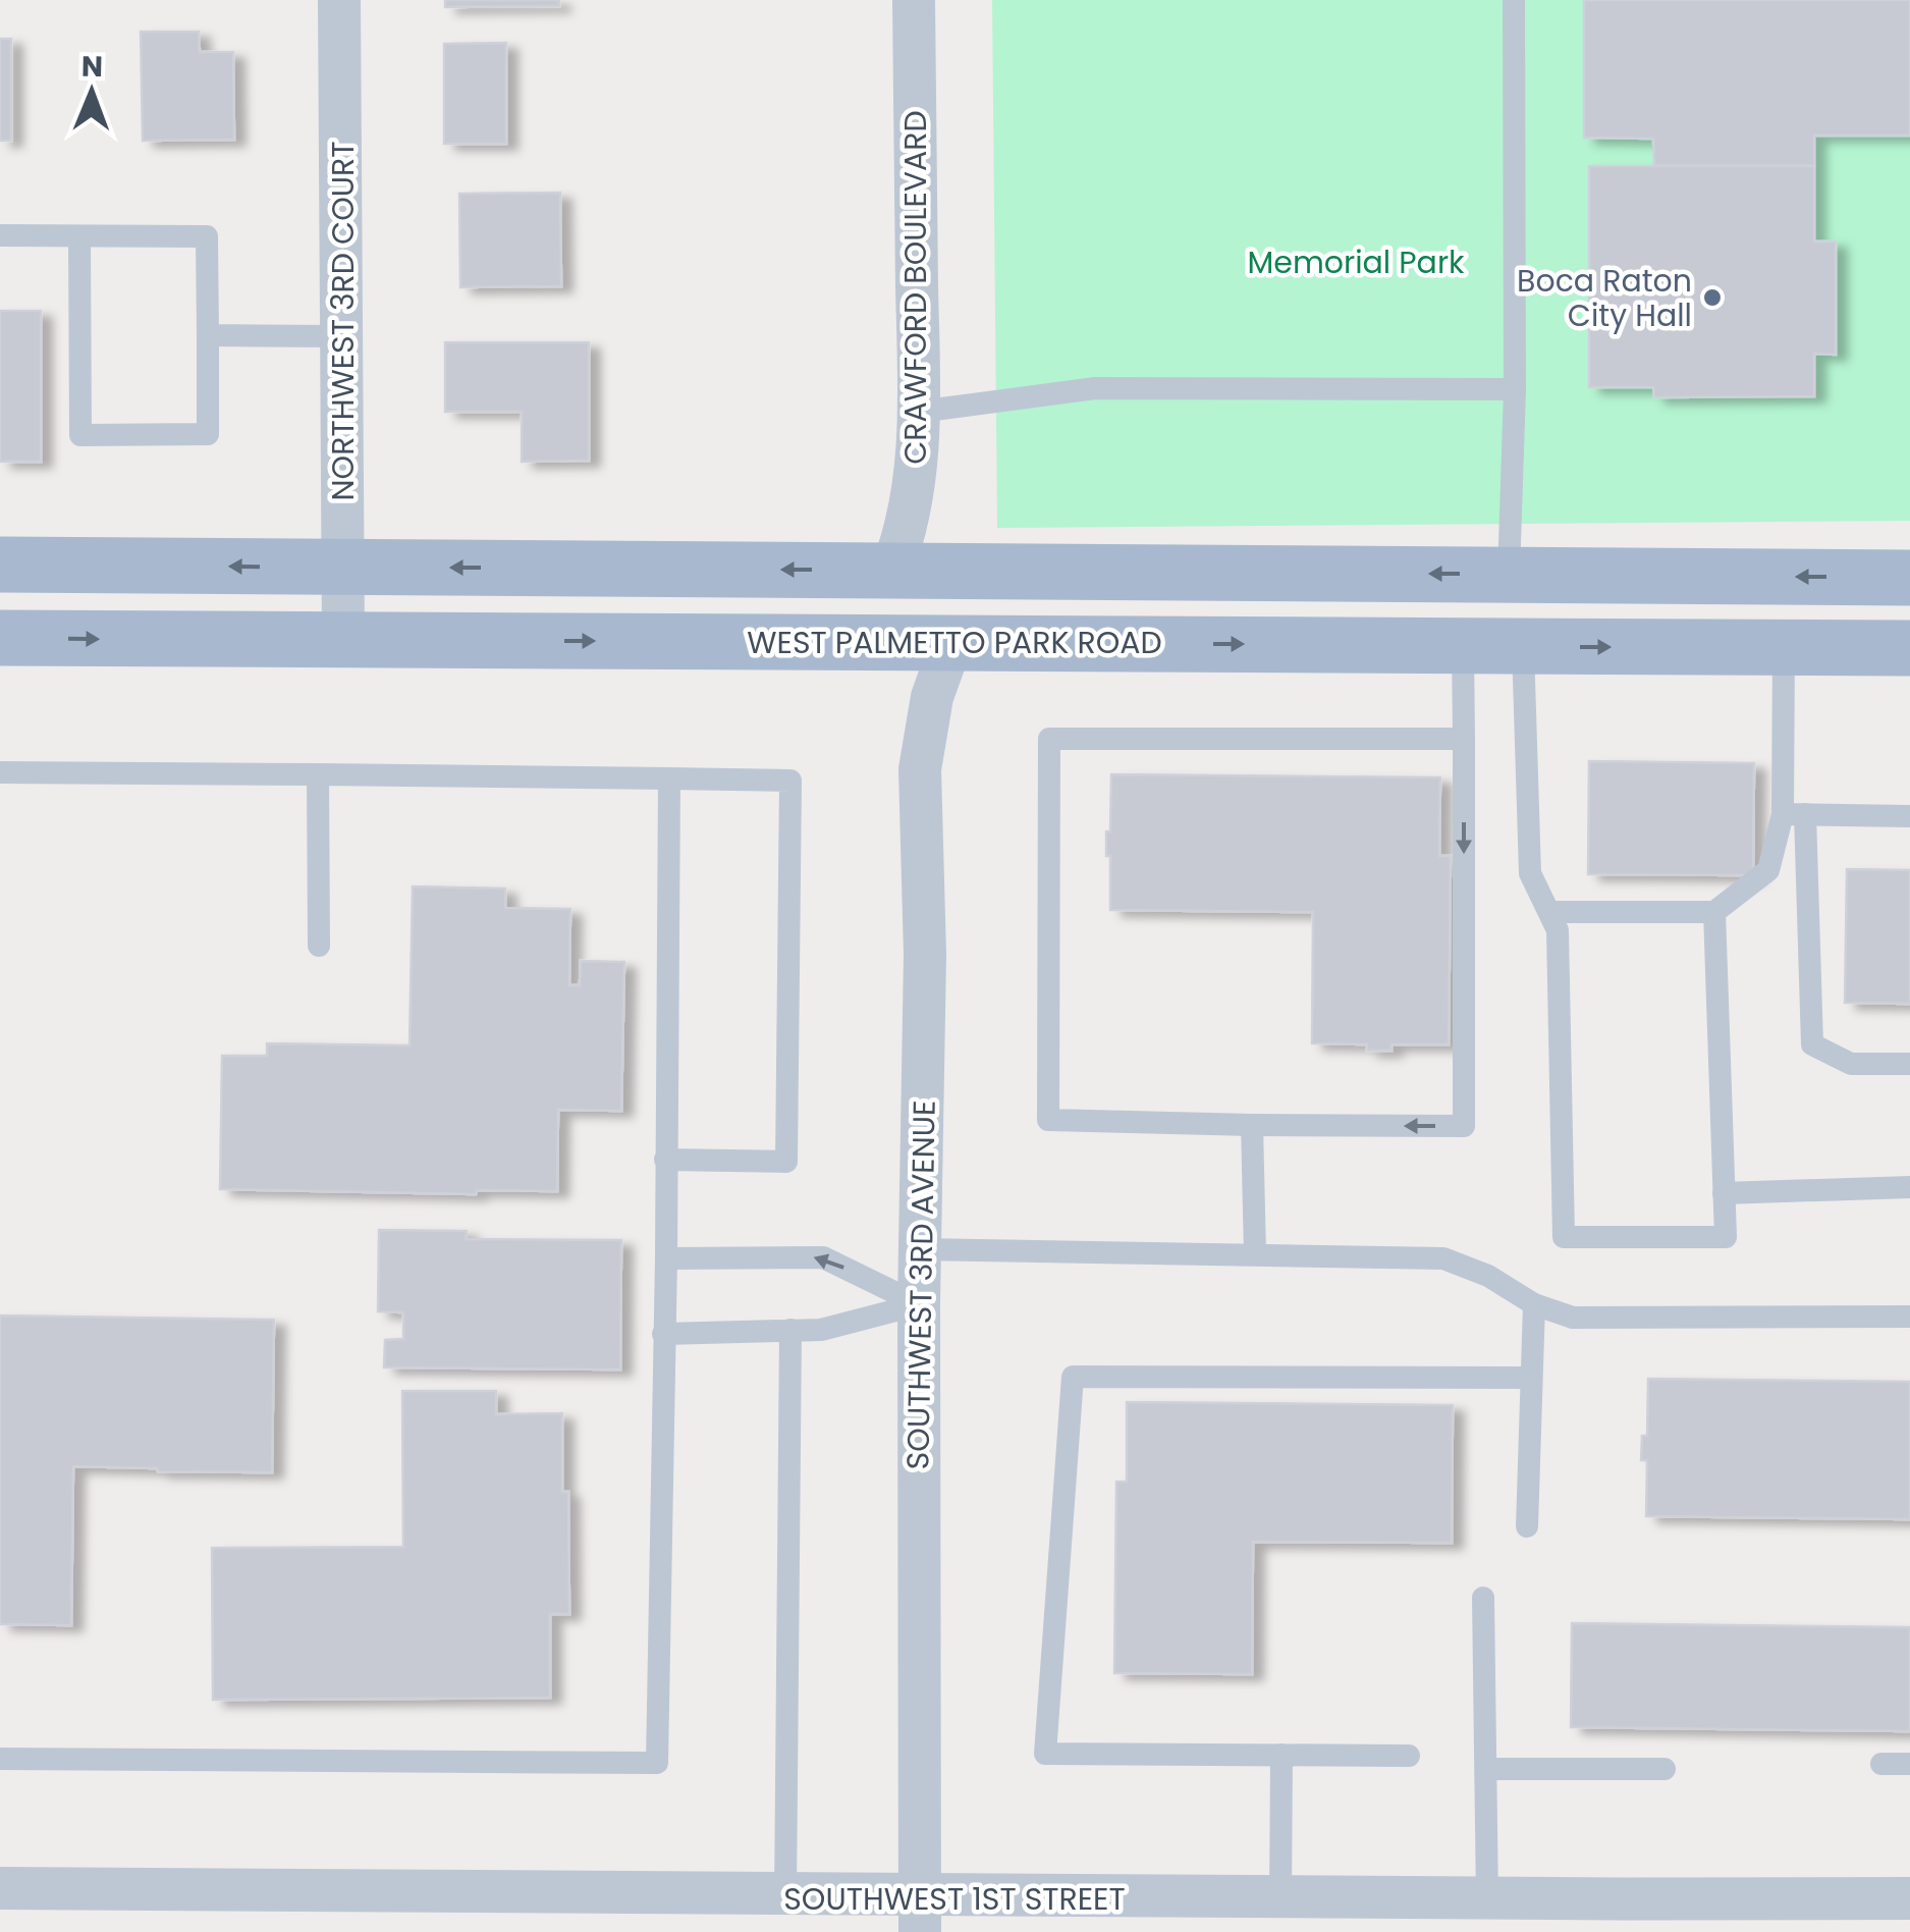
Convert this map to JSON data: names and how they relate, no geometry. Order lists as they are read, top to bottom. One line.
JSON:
{"streets":{"main road":["WEST PALMETTO PARK ROAD"],"street":["CRAWFORD BOULEVARD","NORTHWEST 3RD COURT","SOUTHWEST 3RD AVENUE","SOUTHWEST 1ST STREET"]},"crossings":[["NORTHWEST 3RD COURT","WEST PALMETTO PARK ROAD"],["WEST PALMETTO PARK ROAD","SOUTHWEST 3RD AVENUE"],["SOUTHWEST 3RD AVENUE","SOUTHWEST 1ST STREET"]],"parks":["Memorial Park"],"places":["Boca Raton City Hall"],"north":"top"}
